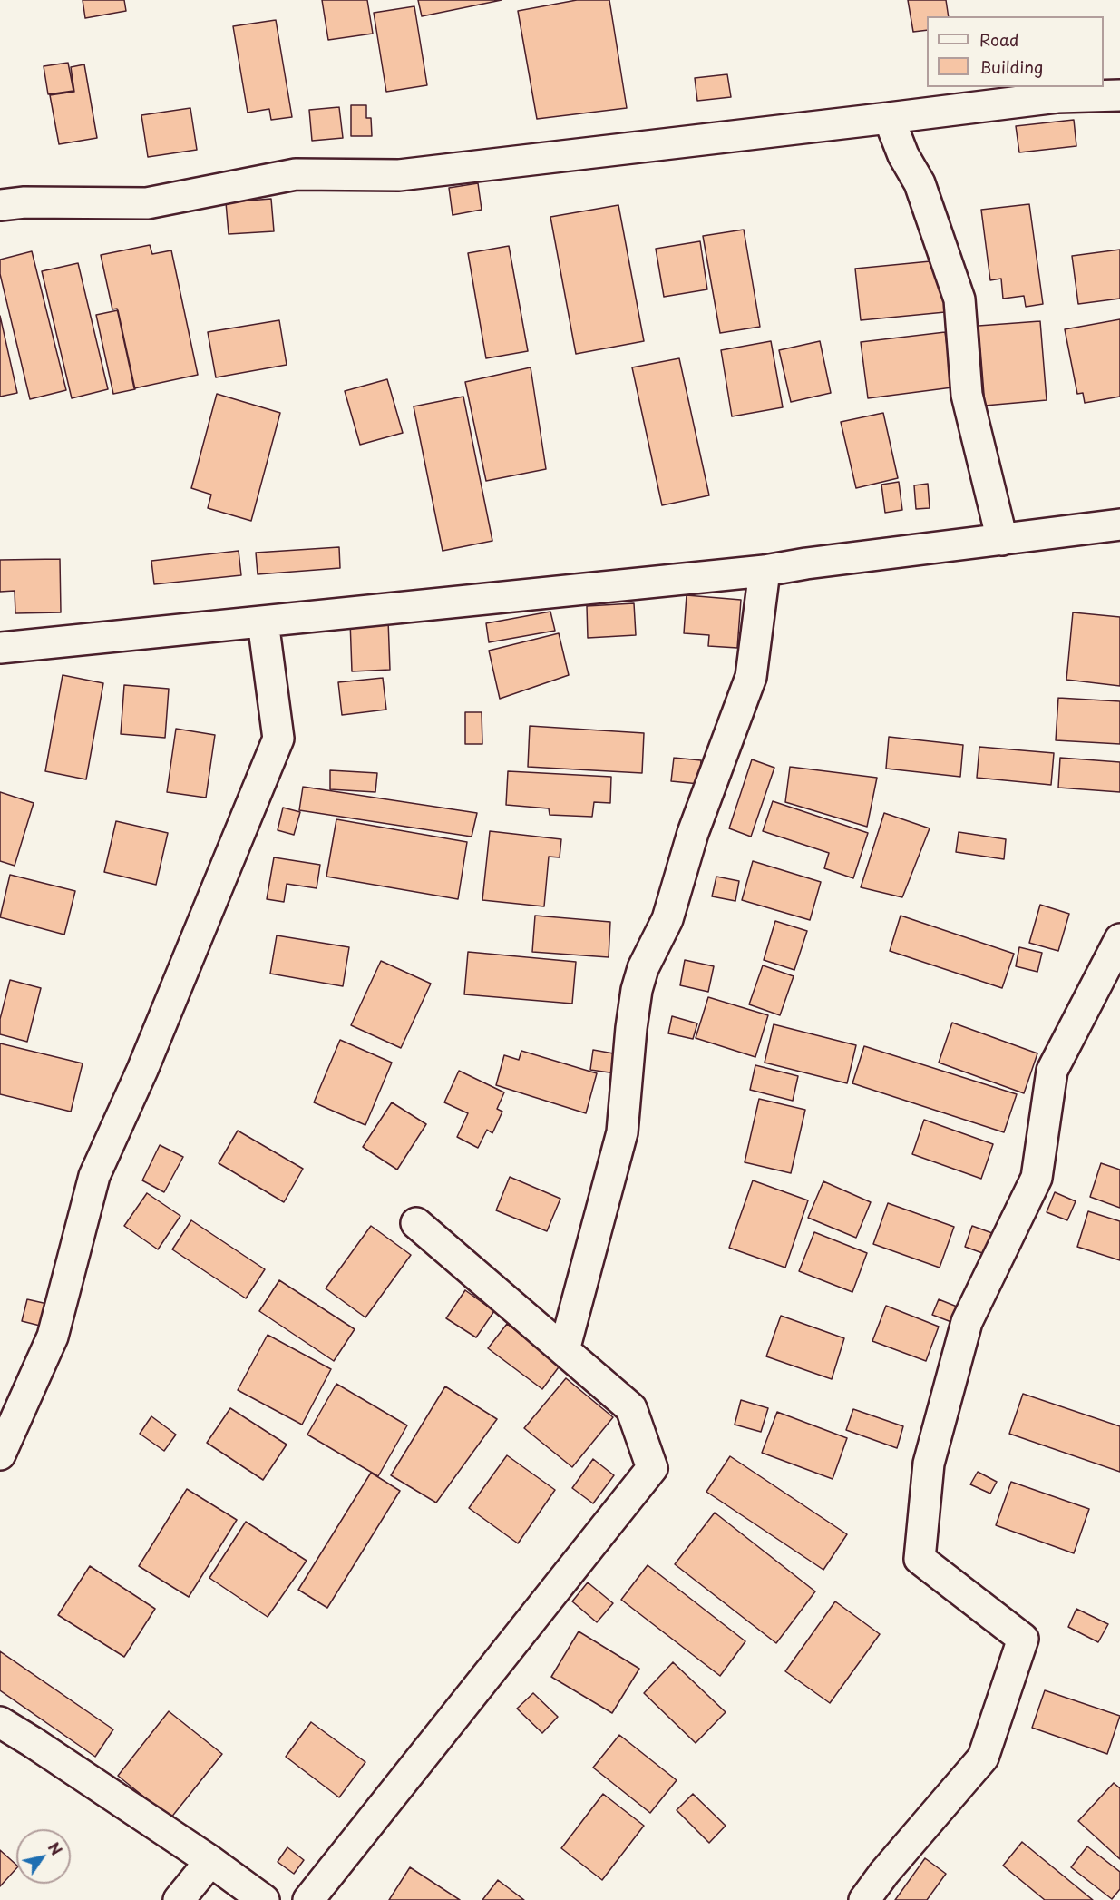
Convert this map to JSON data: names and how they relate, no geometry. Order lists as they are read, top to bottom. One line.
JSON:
{"legend":["Road","Building"],"north":"top right"}
